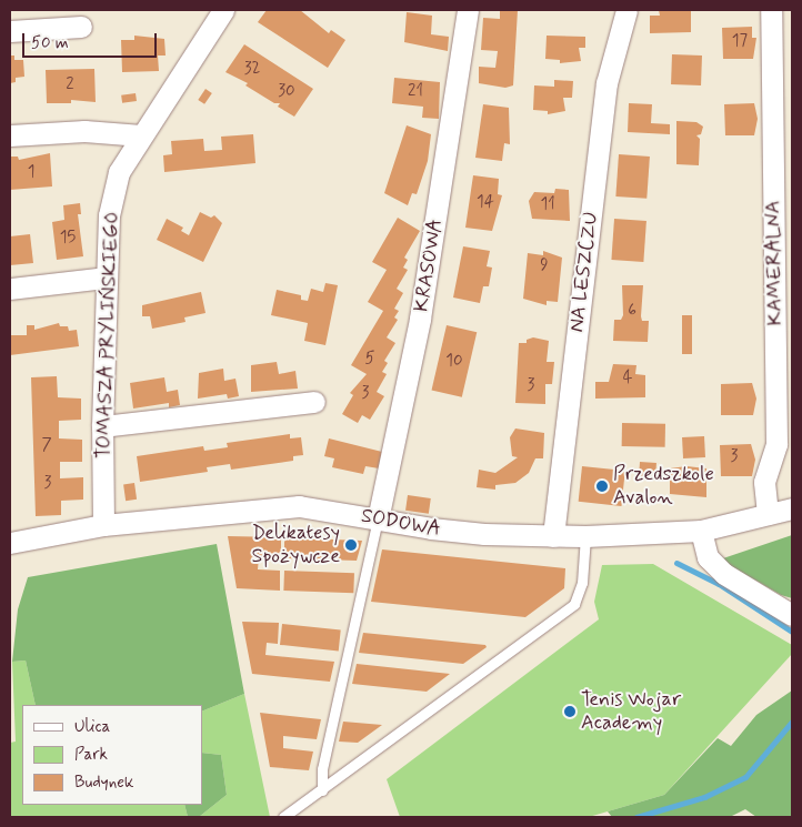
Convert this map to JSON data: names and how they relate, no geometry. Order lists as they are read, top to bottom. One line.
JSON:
{"streets":{"street":["KAMERALNA","KRASOWA","NA LESZCZU","TOMASZA PRYLIŃSKIEGO","SODOWA"]},"crossings":[["KAMERALNA","SODOWA"],["KRASOWA","SODOWA"],["NA LESZCZU","SODOWA"],["TOMASZA PRYLIŃSKIEGO","SODOWA"]],"places":["Przedszkole Avalon","Delikatesy Spożywcze","Tenis Wojar Academy"],"house_numbers":["17","32","2","30","21","1","14","11","15","9","6","5","10","4","3","3","7","3","3"],"legend":["Ulica","Park","Budynek"],"scale_bar":"50 m"}
